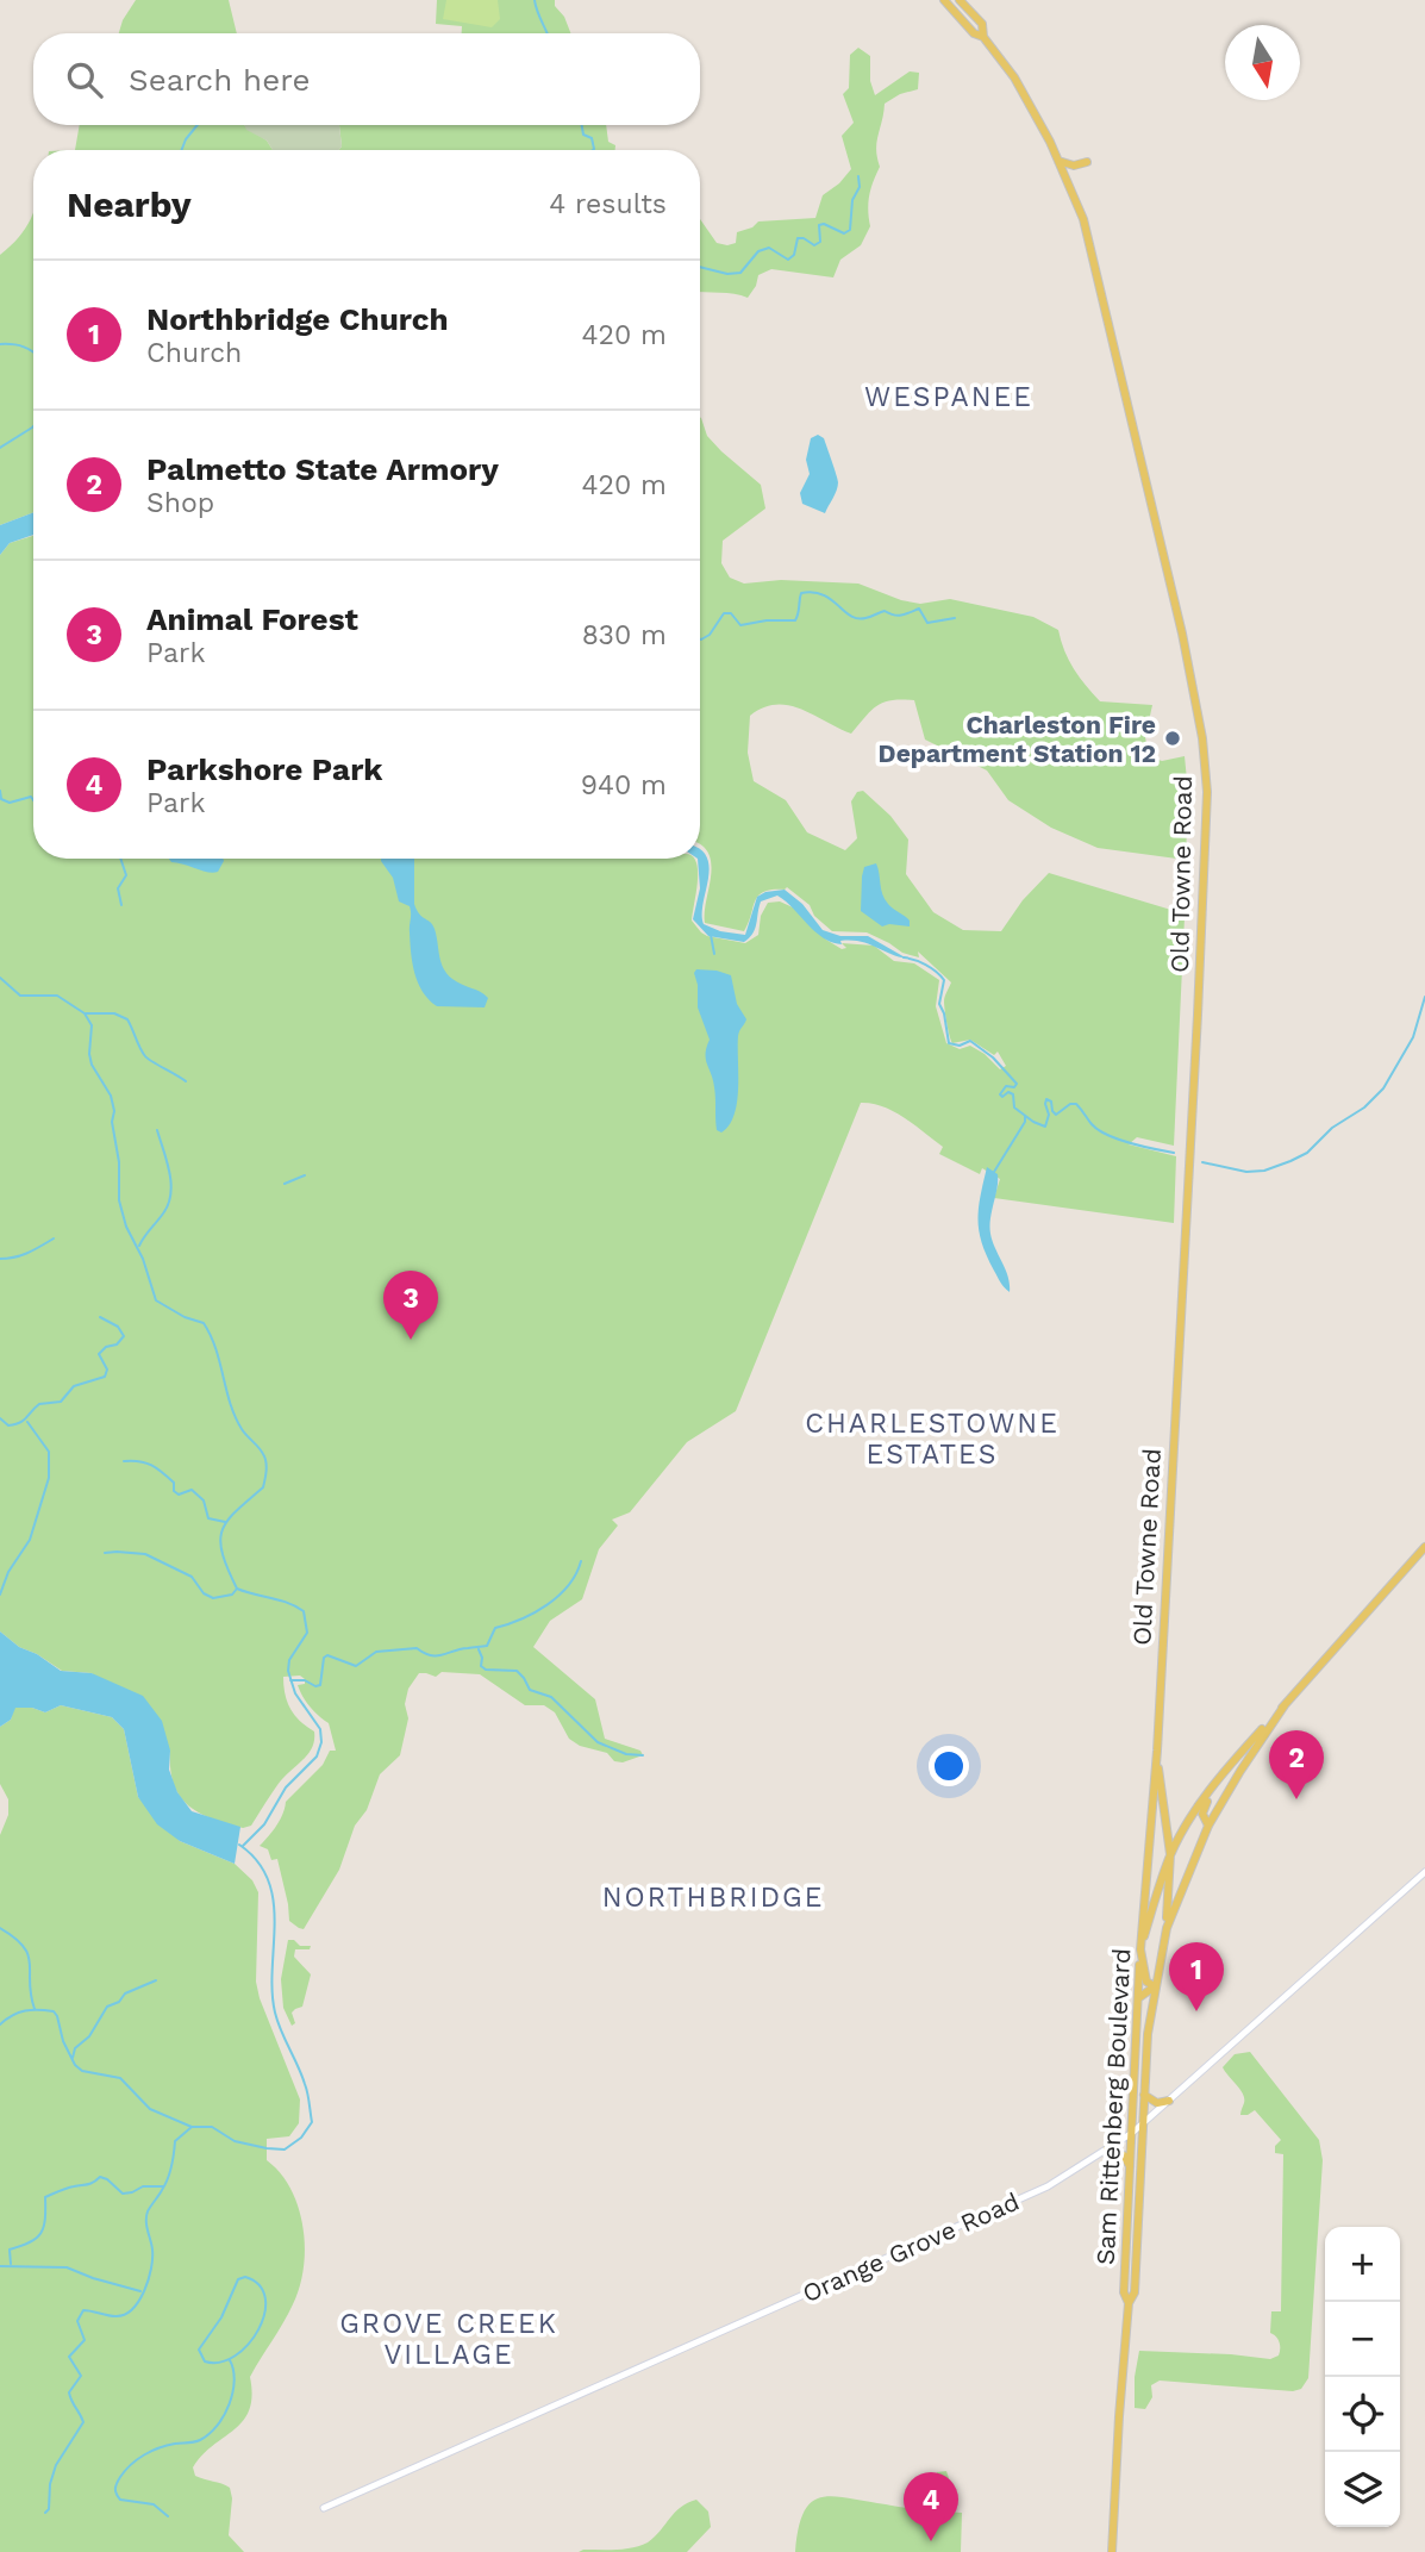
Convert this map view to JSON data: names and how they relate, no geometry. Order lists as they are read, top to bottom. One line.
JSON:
{"streets":{"main road":["Old Towne Road","Sam Rittenberg Boulevard"],"street":["Orange Grove Road"]},"crossings":[["Old Towne Road","Sam Rittenberg Boulevard"],["Sam Rittenberg Boulevard","Orange Grove Road"]],"districts":["WESPANEE","CHARLESTOWNE ESTATES","NORTHBRIDGE","GROVE CREEK VILLAGE"],"places":["Charleston Fire Department Station 12"],"north":"bottom","page":{"search":"Search here","heading":["Nearby","4 results"],"list":[{"mark":"1","name":"Northbridge Church","note":"Church","value":"420 m"},{"mark":"2","name":"Palmetto State Armory","note":"Shop","value":"420 m"},{"mark":"3","name":"Animal Forest","note":"Park","value":"830 m"},{"mark":"4","name":"Parkshore Park","note":"Park","value":"940 m"}],"pins":["3","2","1","4"],"map_buttons":["+","−"]}}
